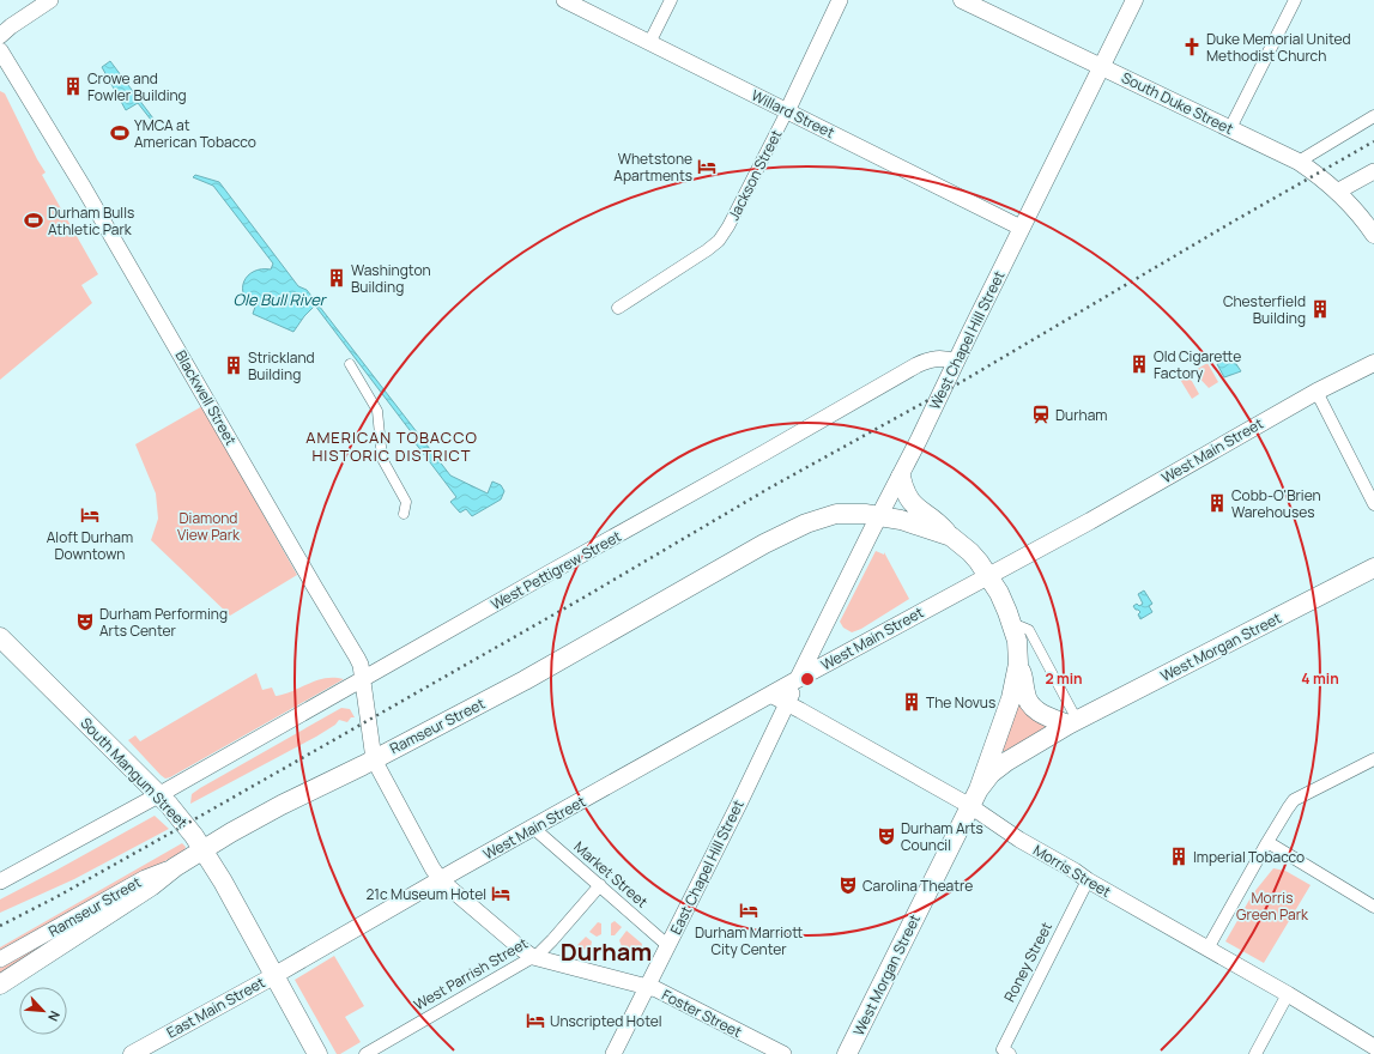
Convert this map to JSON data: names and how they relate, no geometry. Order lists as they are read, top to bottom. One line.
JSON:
{"streets":{"main road":["South Duke Street","West Chapel Hill Street","West Main Street","West Morgan Street","Ramseur Street","South Mangum Street","East Main Street"],"street":["Willard Street","Jackson Street","Blackwell Street","West Pettigrew Street","East Chapel Hill Street","Morris Street","Market Street","Roney Street","West Parrish Street","Foster Street"]},"crossings":[["South Duke Street","West Chapel Hill Street"],["Willard Street","Jackson Street"],["Willard Street","West Chapel Hill Street"],["West Chapel Hill Street","West Main Street"],["West Chapel Hill Street","West Pettigrew Street"],["West Chapel Hill Street","Ramseur Street"],["West Chapel Hill Street","East Chapel Hill Street"],["Blackwell Street","West Main Street"],["Blackwell Street","West Pettigrew Street"],["Blackwell Street","Ramseur Street"],["Blackwell Street","West Parrish Street"],["Blackwell Street","Foster Street"],["West Main Street","South Mangum Street"],["West Main Street","East Chapel Hill Street"],["West Main Street","Morris Street"],["West Main Street","Market Street"],["West Main Street","East Main Street"],["West Pettigrew Street","South Mangum Street"],["West Morgan Street","Morris Street"],["Ramseur Street","South Mangum Street"],["South Mangum Street","East Main Street"],["East Chapel Hill Street","Morris Street"],["East Chapel Hill Street","Market Street"],["East Chapel Hill Street","Foster Street"],["Morris Street","Roney Street"],["Market Street","West Parrish Street"],["West Parrish Street","Foster Street"]],"districts":["AMERICAN TOBACCO HISTORIC DISTRICT","Durham"],"water":["Ole Bull River"],"parks":["Diamond View Park","Morris Green Park"],"places":{"church":["Duke Memorial United Methodist Church"],"building":["Crowe and Fowler Building","Washington Building","Chesterfield Building","Old Cigarette Factory","Strickland Building","Cobb-O'Brien Warehouses","The Novus","Imperial Tobacco"],"sports":["YMCA at American Tobacco","Durham Bulls Athletic Park"],"hotel":["Whetstone Apartments","Aloft Durham Downtown","21c Museum Hotel","Durham Marriott City Center","Unscripted Hotel"],"station":["Durham"],"theatre":["Durham Performing Arts Center","Durham Arts Council","Carolina Theatre"]},"north":"bottom right","rings":["2 min","4 min"]}
